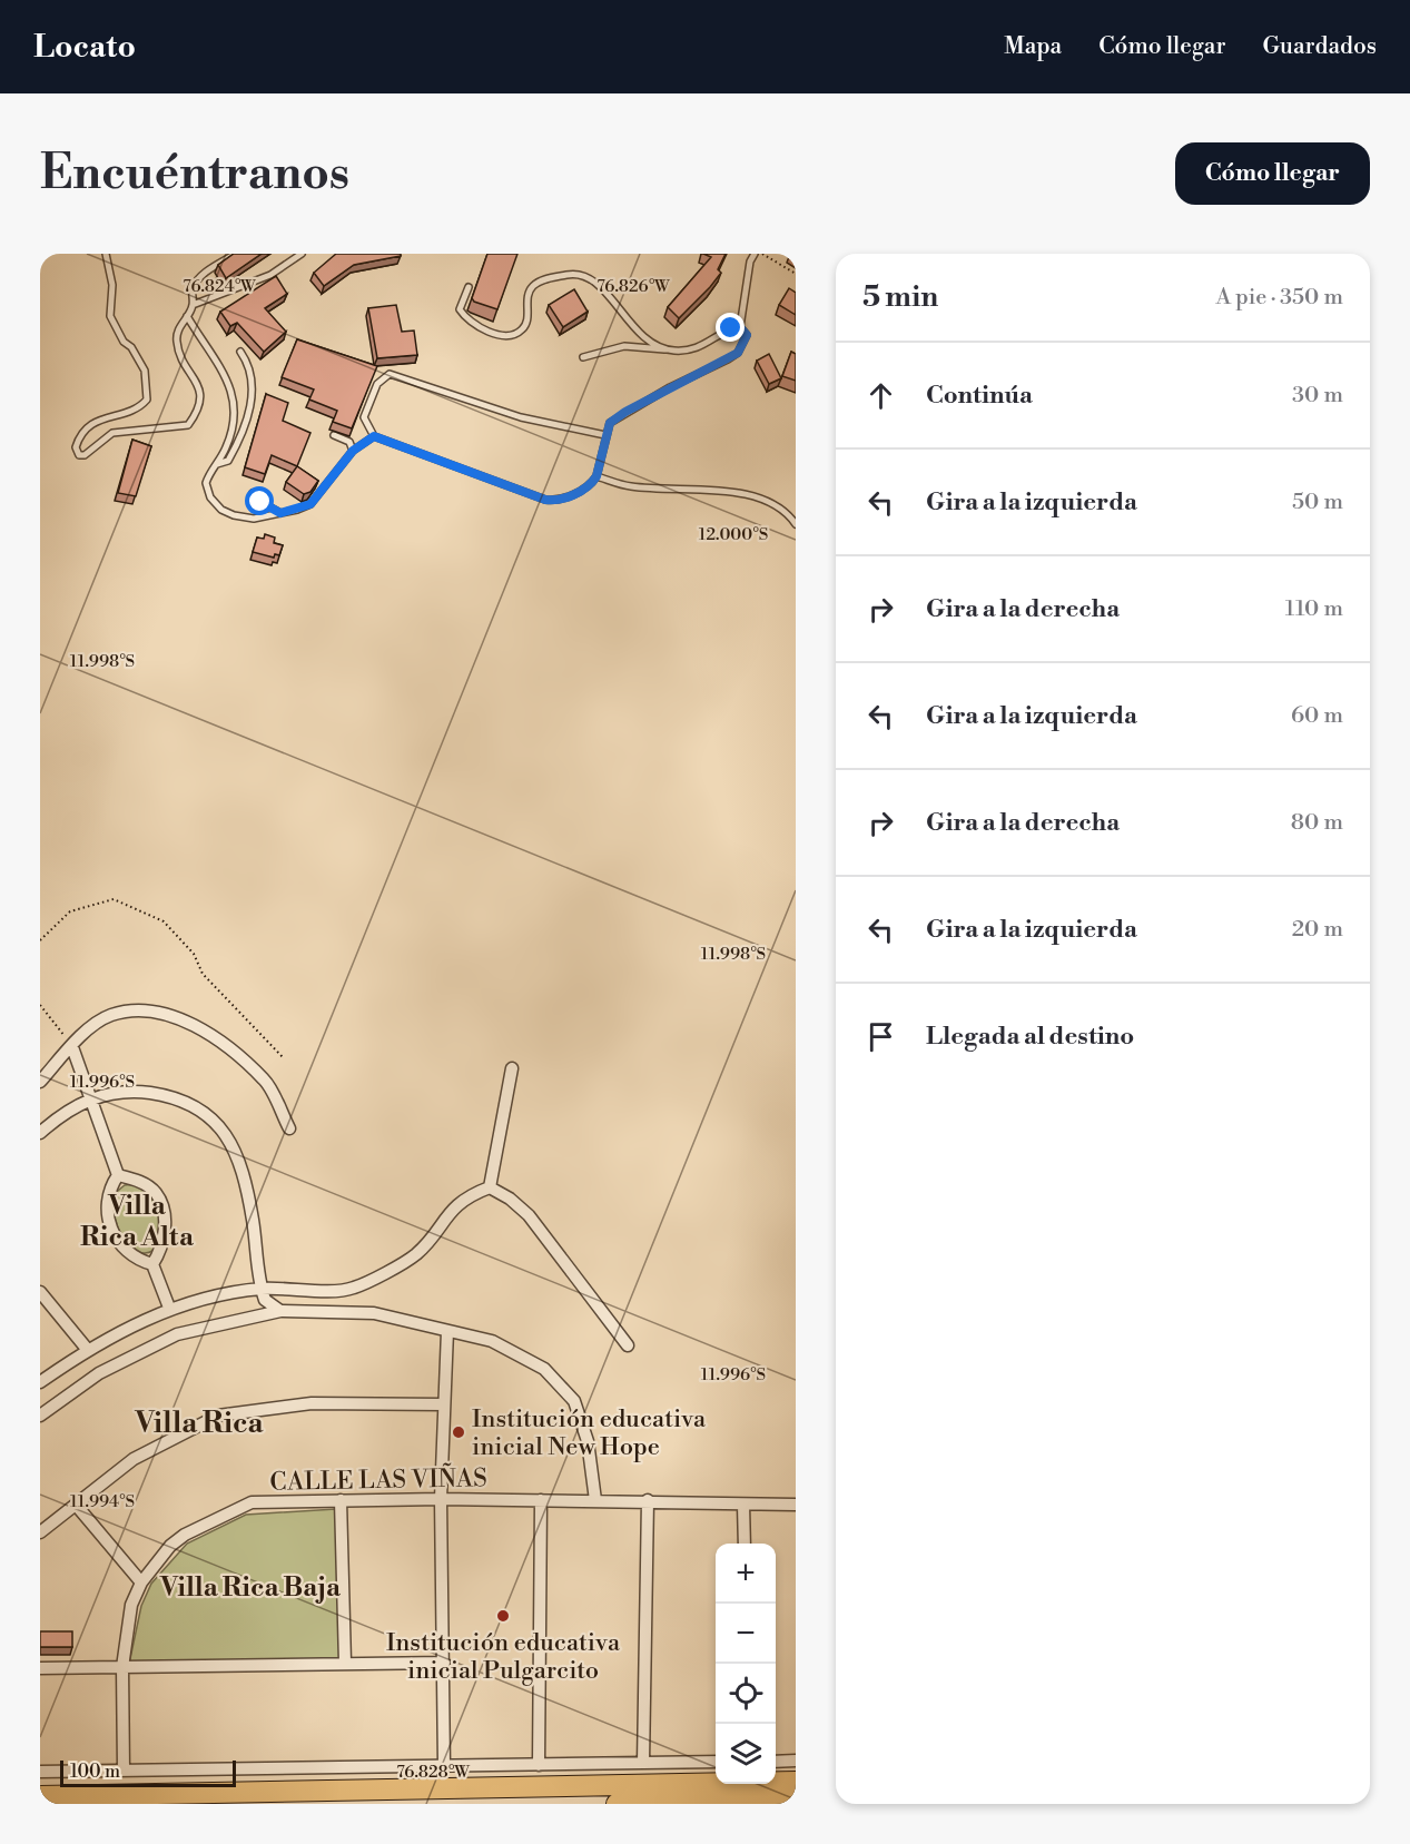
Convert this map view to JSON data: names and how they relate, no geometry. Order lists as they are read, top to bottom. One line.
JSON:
{"streets":{"street":["CALLE LAS VIÑAS"]},"districts":["Villa Rica Alta","Villa Rica","Villa Rica Baja"],"places":["Institución educativa inicial New Hope","Institución educativa inicial Pulgarcito"],"scale_bar":"100 m","page":{"header":"Locato","nav":["Mapa","Cómo llegar","Guardados"],"buttons":"Cómo llegar","title":"Encuéntranos","heading":["5 min","A pie · 350 m"],"list":[["Continúa","30 m"],["Gira a la izquierda","50 m"],["Gira a la derecha","110 m"],["Gira a la izquierda","60 m"],["Gira a la derecha","80 m"],["Gira a la izquierda","20 m"],"Llegada al destino"],"map_buttons":["+","−"],"scale":"100 m"},"coordinates":["76.824°W","76.826°W","12.000°S","11.998°S","11.996°S","11.994°S","76.828°W"]}
